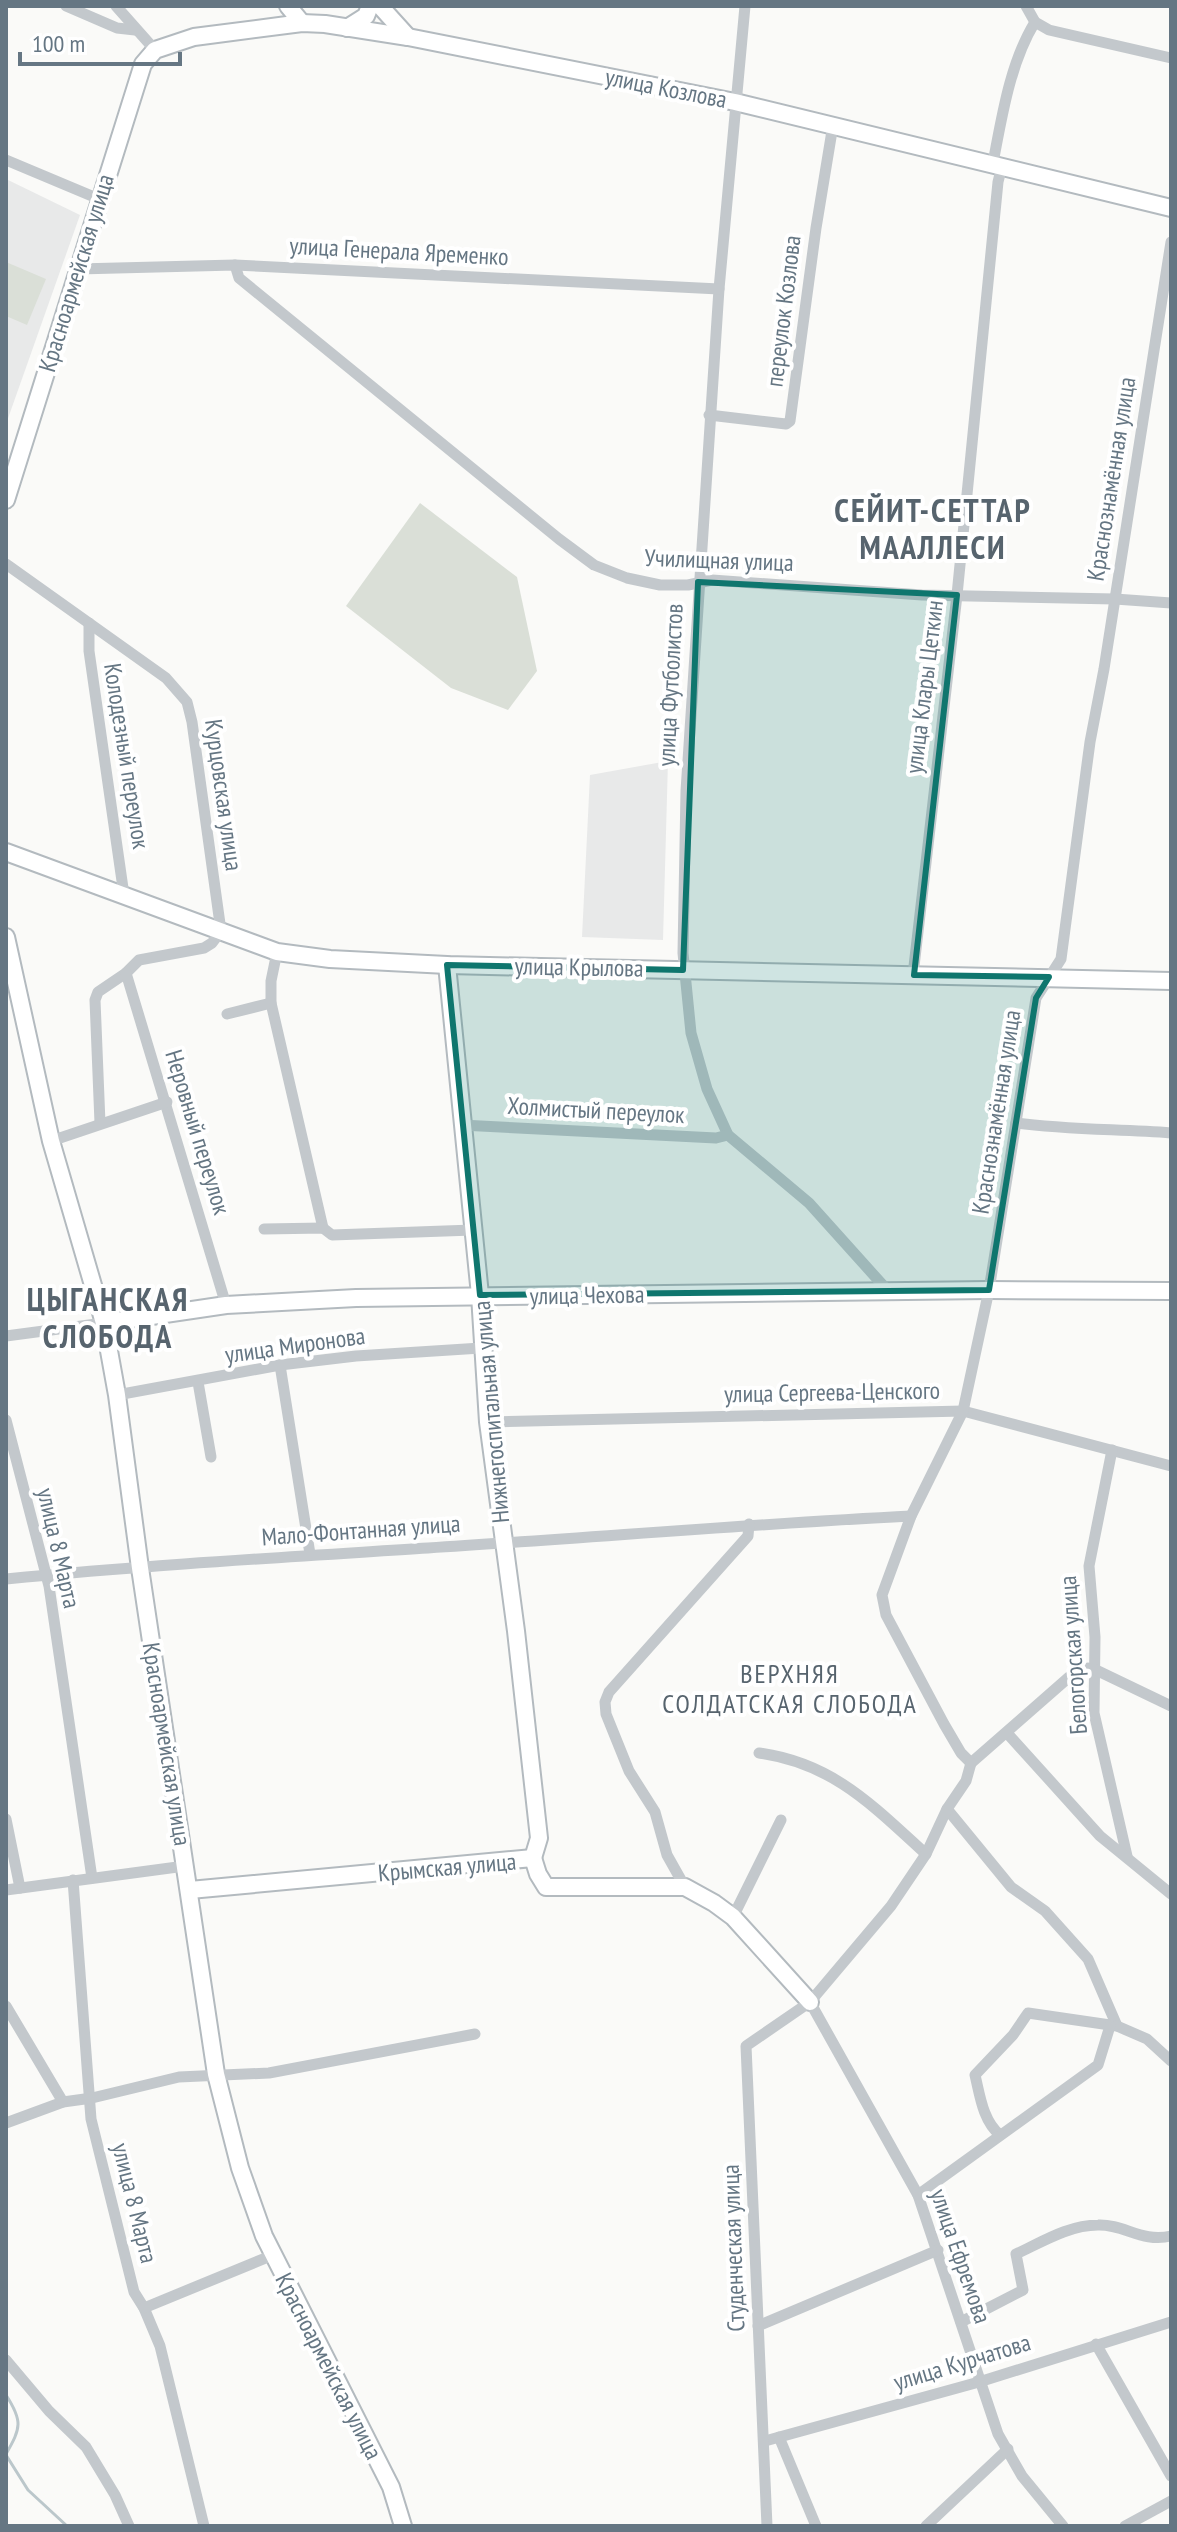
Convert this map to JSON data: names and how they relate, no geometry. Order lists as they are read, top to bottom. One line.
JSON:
{"streets":{"main road":["улица Козлова","Красноармейская улица","улица Крылова","улица Чехова","Нижнегоспитальная улица","Крымская улица"],"street":["улица Генерала Яременко","переулок Козлова","Краснознамённая улица","Училищная улица","улица Футболистов","улица Клары Цеткин","Колодезный переулок","Курцовская улица","Холмистый переулок","Неровный переулок","улица Миронова","улица Сергеева-Ценского","Мало-Фонтанная улица","улица 8 Марта","Белогорская улица","Студенческая улица","улица Ефремова","улица Курчатова"]},"crossings":[["улица Козлова","Красноармейская улица"],["улица Козлова","переулок Козлова"],["улица Козлова","улица Футболистов"],["улица Козлова","улица Клары Цеткин"],["улица Генерала Яременко","Красноармейская улица"],["улица Генерала Яременко","Училищная улица"],["улица Генерала Яременко","улица Футболистов"],["Красноармейская улица","улица Чехова"],["Красноармейская улица","улица Миронова"],["Красноармейская улица","Мало-Фонтанная улица"],["Красноармейская улица","Крымская улица"],["переулок Козлова","улица Футболистов"],["Краснознамённая улица","Училищная улица"],["Краснознамённая улица","улица Крылова"],["Краснознамённая улица","улица Чехова"],["Краснознамённая улица","улица Сергеева-Ценского"],["Краснознамённая улица","Мало-Фонтанная улица"],["Училищная улица","улица Футболистов"],["Училищная улица","улица Клары Цеткин"],["улица Футболистов","улица Крылова"],["улица Футболистов","Холмистый переулок"],["улица Футболистов","улица Чехова"],["улица Клары Цеткин","улица Крылова"],["Колодезный переулок","Курцовская улица"],["Колодезный переулок","улица Крылова"],["Курцовская улица","улица Крылова"],["улица Крылова","Нижнегоспитальная улица"],["Холмистый переулок","Нижнегоспитальная улица"],["Неровный переулок","улица Чехова"],["улица Чехова","Нижнегоспитальная улица"],["улица Миронова","Нижнегоспитальная улица"],["улица Сергеева-Ценского","Нижнегоспитальная улица"],["улица Сергеева-Ценского","Белогорская улица"],["Нижнегоспитальная улица","Мало-Фонтанная улица"],["Нижнегоспитальная улица","Крымская улица"],["Мало-Фонтанная улица","улица 8 Марта"],["Студенческая улица","улица Ефремова"],["Студенческая улица","улица Курчатова"],["улица Ефремова","улица Курчатова"]],"districts":["СЕЙИТ-СЕТТАР МААЛЛЕСИ","ЦЫГАНСКАЯ СЛОБОДА","ВЕРХНЯЯ СОЛДАТСКАЯ СЛОБОДА"],"scale_bar":"100 m"}
